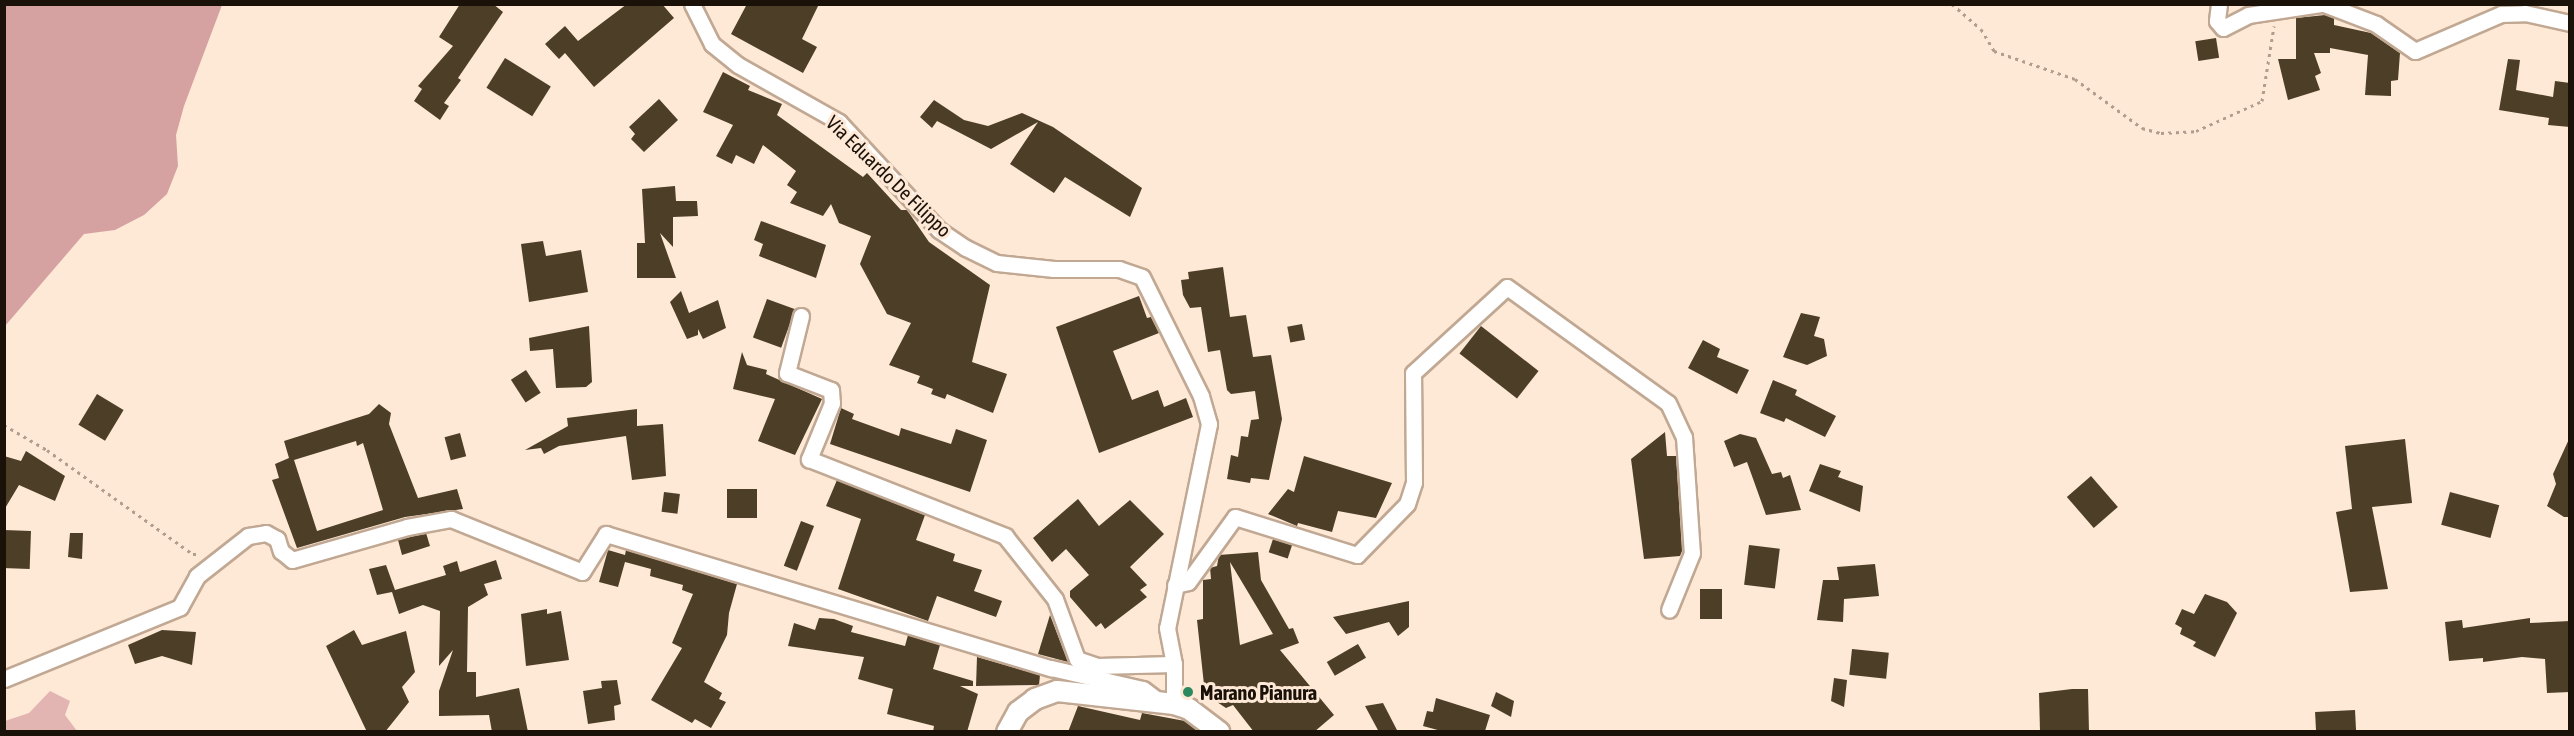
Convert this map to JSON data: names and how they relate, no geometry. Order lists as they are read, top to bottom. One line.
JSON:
{"streets":{"street":["Via Eduardo De Filippo"]},"places":["Marano Pianura"]}
